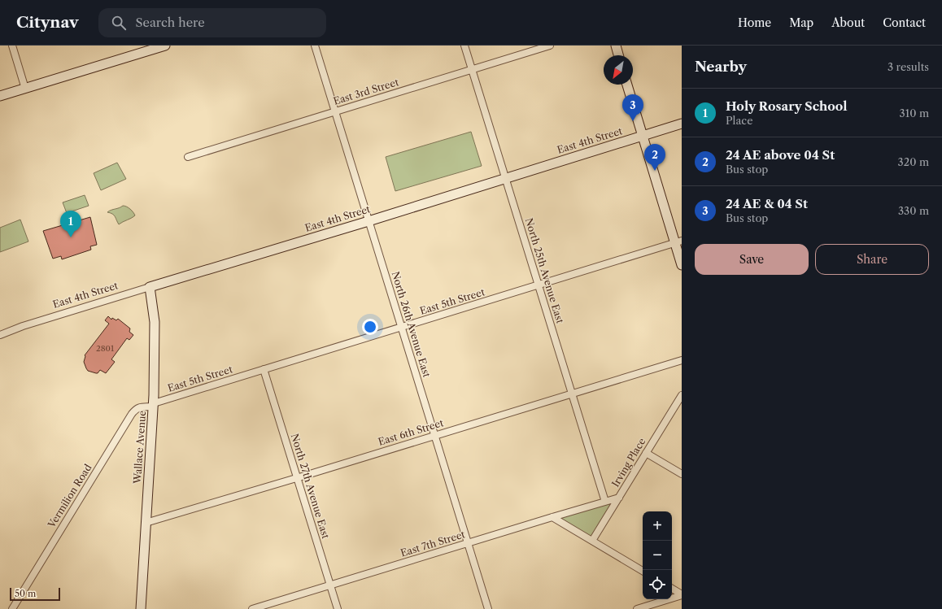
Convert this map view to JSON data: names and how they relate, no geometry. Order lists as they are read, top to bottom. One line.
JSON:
{"streets":{"main road":["East 4th Street","Wallace Avenue"],"street":["East 3rd Street","North 25th Avenue East","East 5th Street","North 26th Avenue East","East 6th Street","Irving Place","North 27th Avenue East","Vermilion Road","East 7th Street"]},"crossings":[["East 3rd Street","North 25th Avenue East"],["East 3rd Street","North 26th Avenue East"],["East 4th Street","North 25th Avenue East"],["East 4th Street","North 26th Avenue East"],["East 4th Street","Wallace Avenue"],["North 25th Avenue East","East 5th Street"],["North 25th Avenue East","East 6th Street"],["North 25th Avenue East","East 7th Street"],["East 5th Street","North 26th Avenue East"],["East 5th Street","Wallace Avenue"],["East 5th Street","North 27th Avenue East"],["East 5th Street","Vermilion Road"],["North 26th Avenue East","East 6th Street"],["North 26th Avenue East","East 7th Street"],["East 6th Street","Wallace Avenue"],["East 6th Street","North 27th Avenue East"],["Wallace Avenue","Vermilion Road"],["Irving Place","East 7th Street"],["North 27th Avenue East","East 7th Street"]],"house_numbers":["2801"],"scale_bar":"50 m","north":"bottom left","page":{"header":"Citynav","search":"Search here","nav":["Home","Map","About","Contact"],"heading":["Nearby","3 results"],"list":[{"mark":"1","name":"Holy Rosary School","note":"Place","value":"310 m"},{"mark":"2","name":"24 AE above 04 St","note":"Bus stop","value":"320 m"},{"mark":"3","name":"24 AE & 04 St","note":"Bus stop","value":"330 m"}],"pins":["3","2","1"],"buttons":["Save","Share"],"map_buttons":["+","−"],"scale":"50 m"}}
